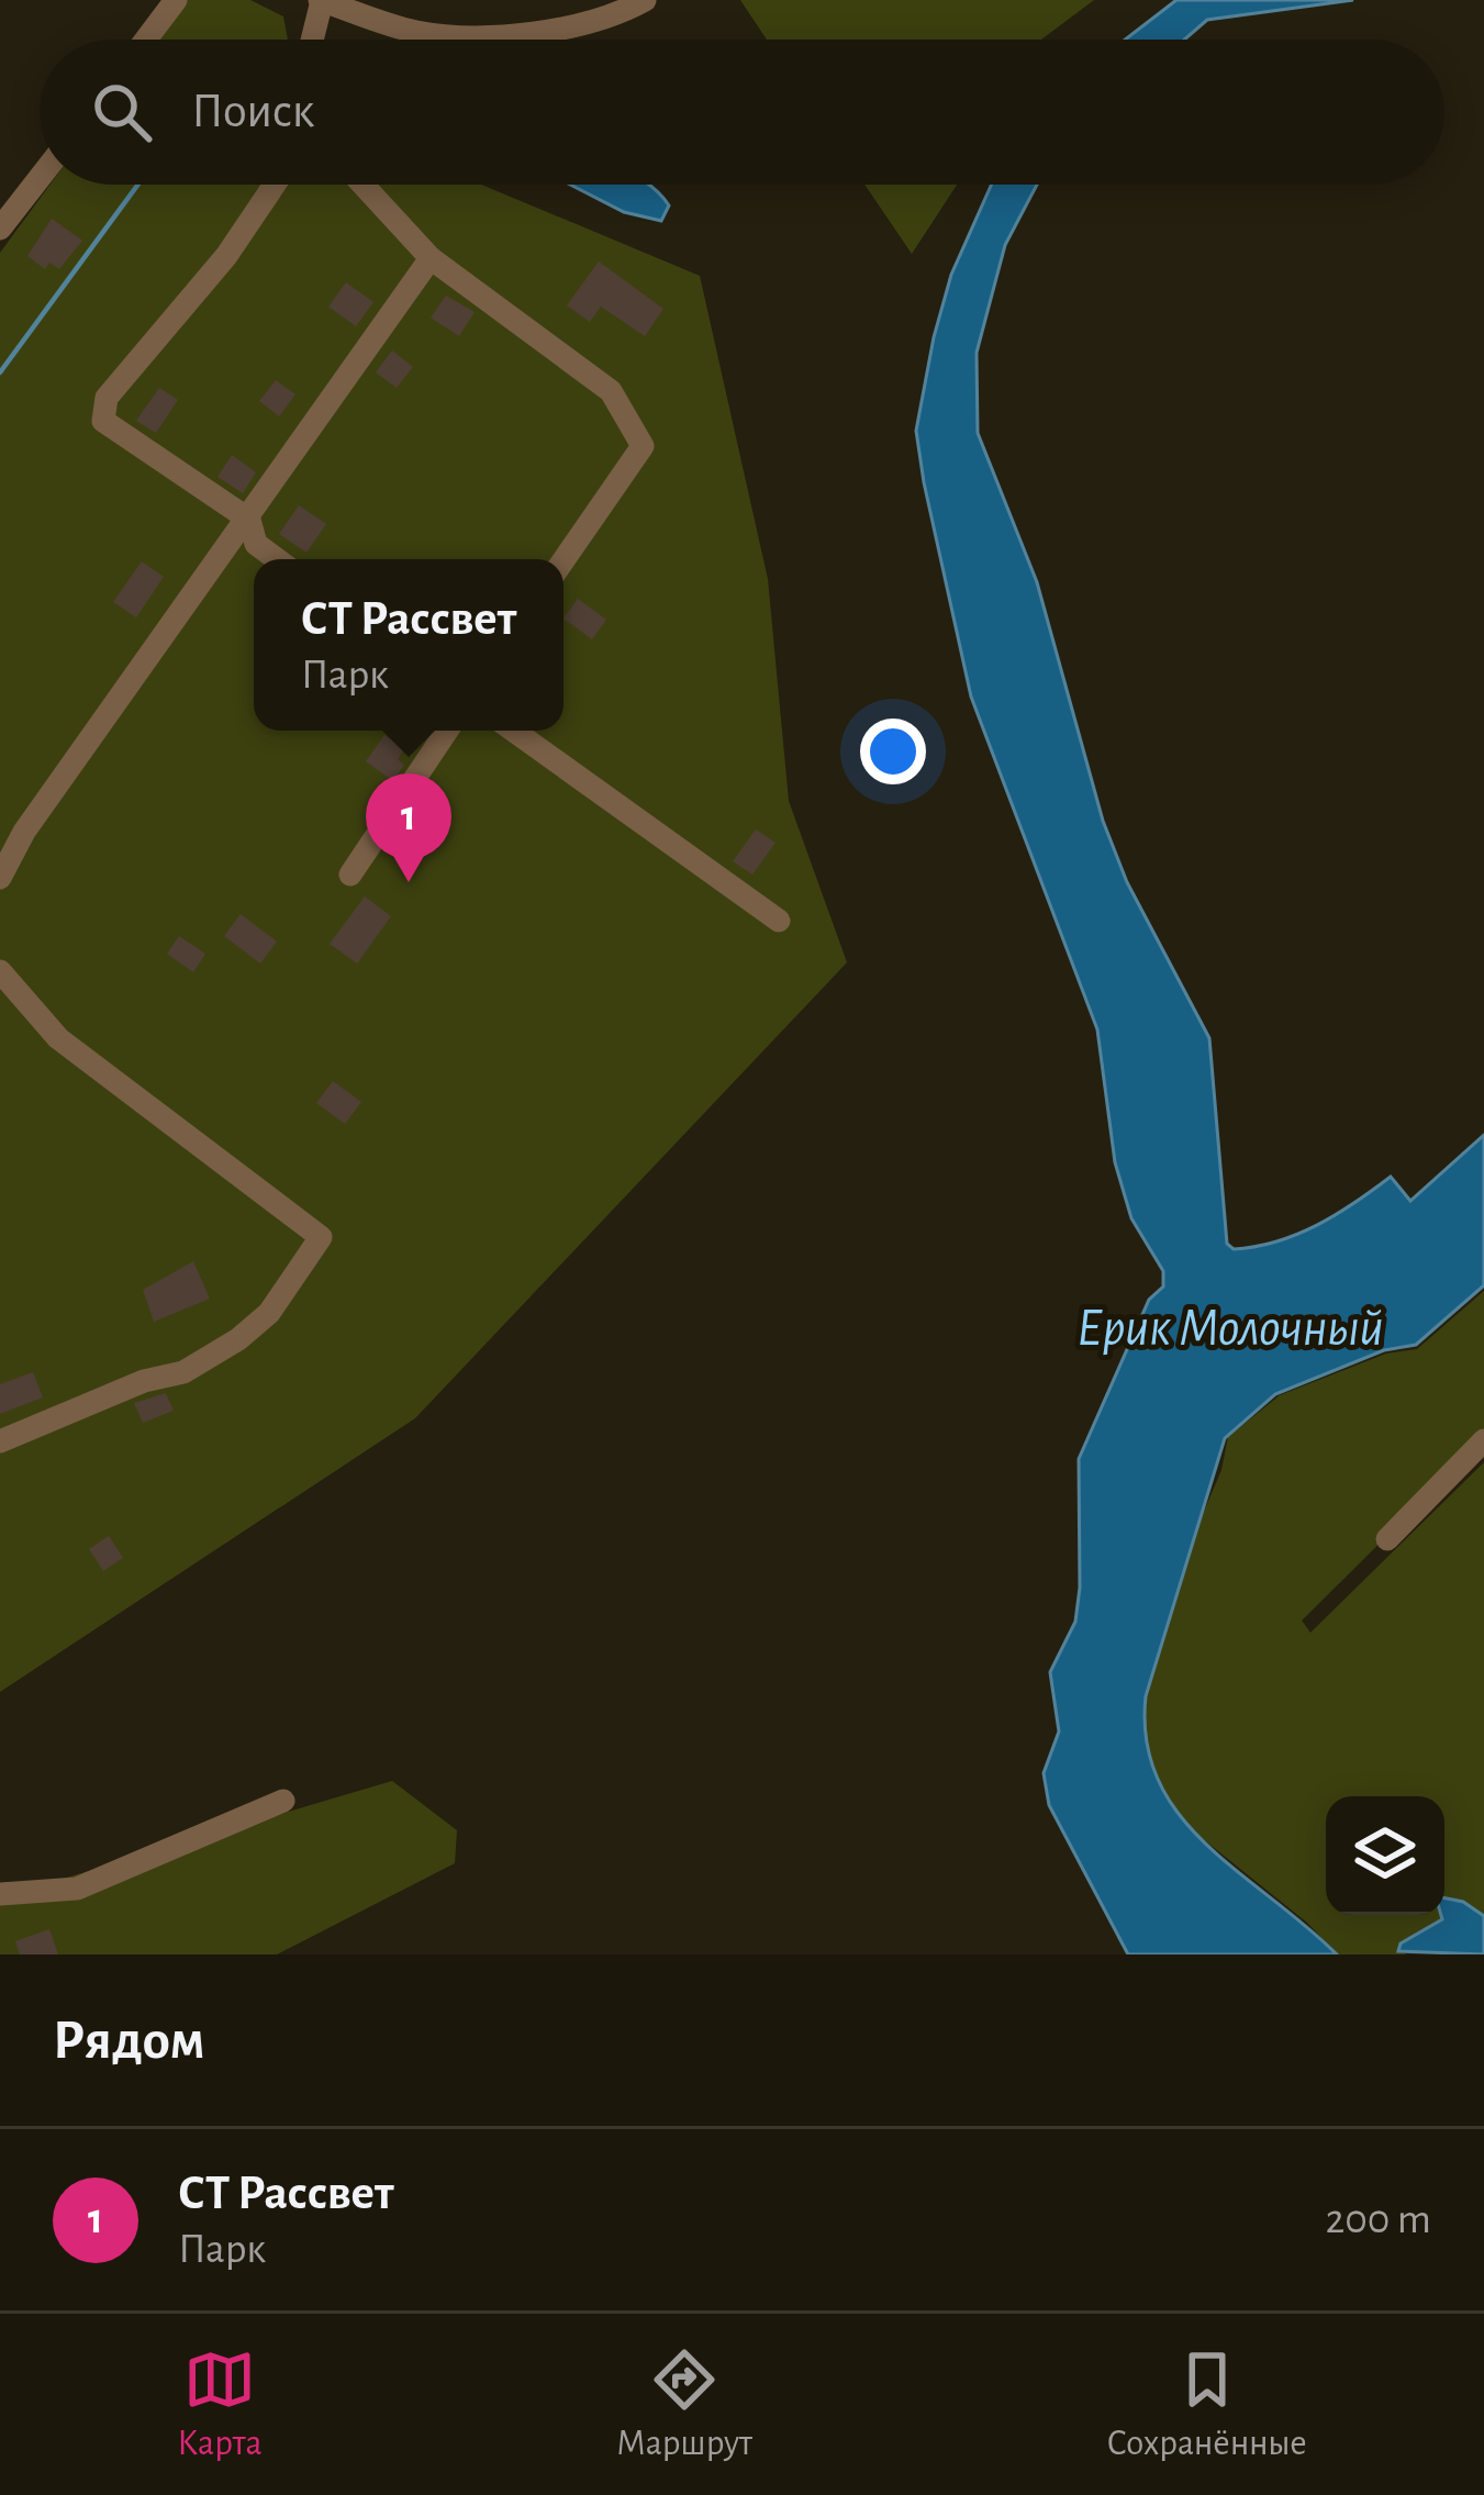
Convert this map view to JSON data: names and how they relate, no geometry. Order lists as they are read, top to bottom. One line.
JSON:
{"water":["Ерик Молочный"],"page":{"search":"Поиск","popup":["СТ Рассвет","Парк"],"pins":"1","heading":"Рядом","list":[{"mark":"1","name":"СТ Рассвет","note":"Парк","value":"200 m"}],"nav":["Карта","Маршрут","Сохранённые"]}}
